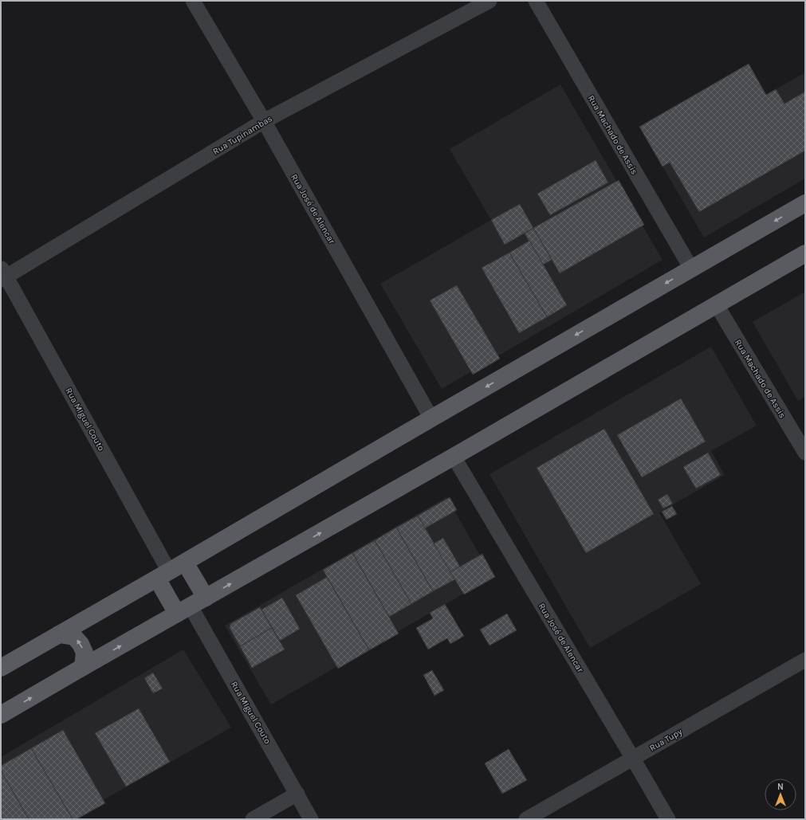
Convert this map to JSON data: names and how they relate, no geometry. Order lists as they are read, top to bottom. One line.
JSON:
{"streets":{"street":["Rua Tupinambas","Rua Machado de Assis","Rua José de Alencar","Rua MIguel Couto","Rua Tupy"]},"crossings":[["Rua Tupinambas","Rua José de Alencar"],["Rua Tupinambas","Rua MIguel Couto"],["Rua José de Alencar","Rua Tupy"]],"north":"top"}
